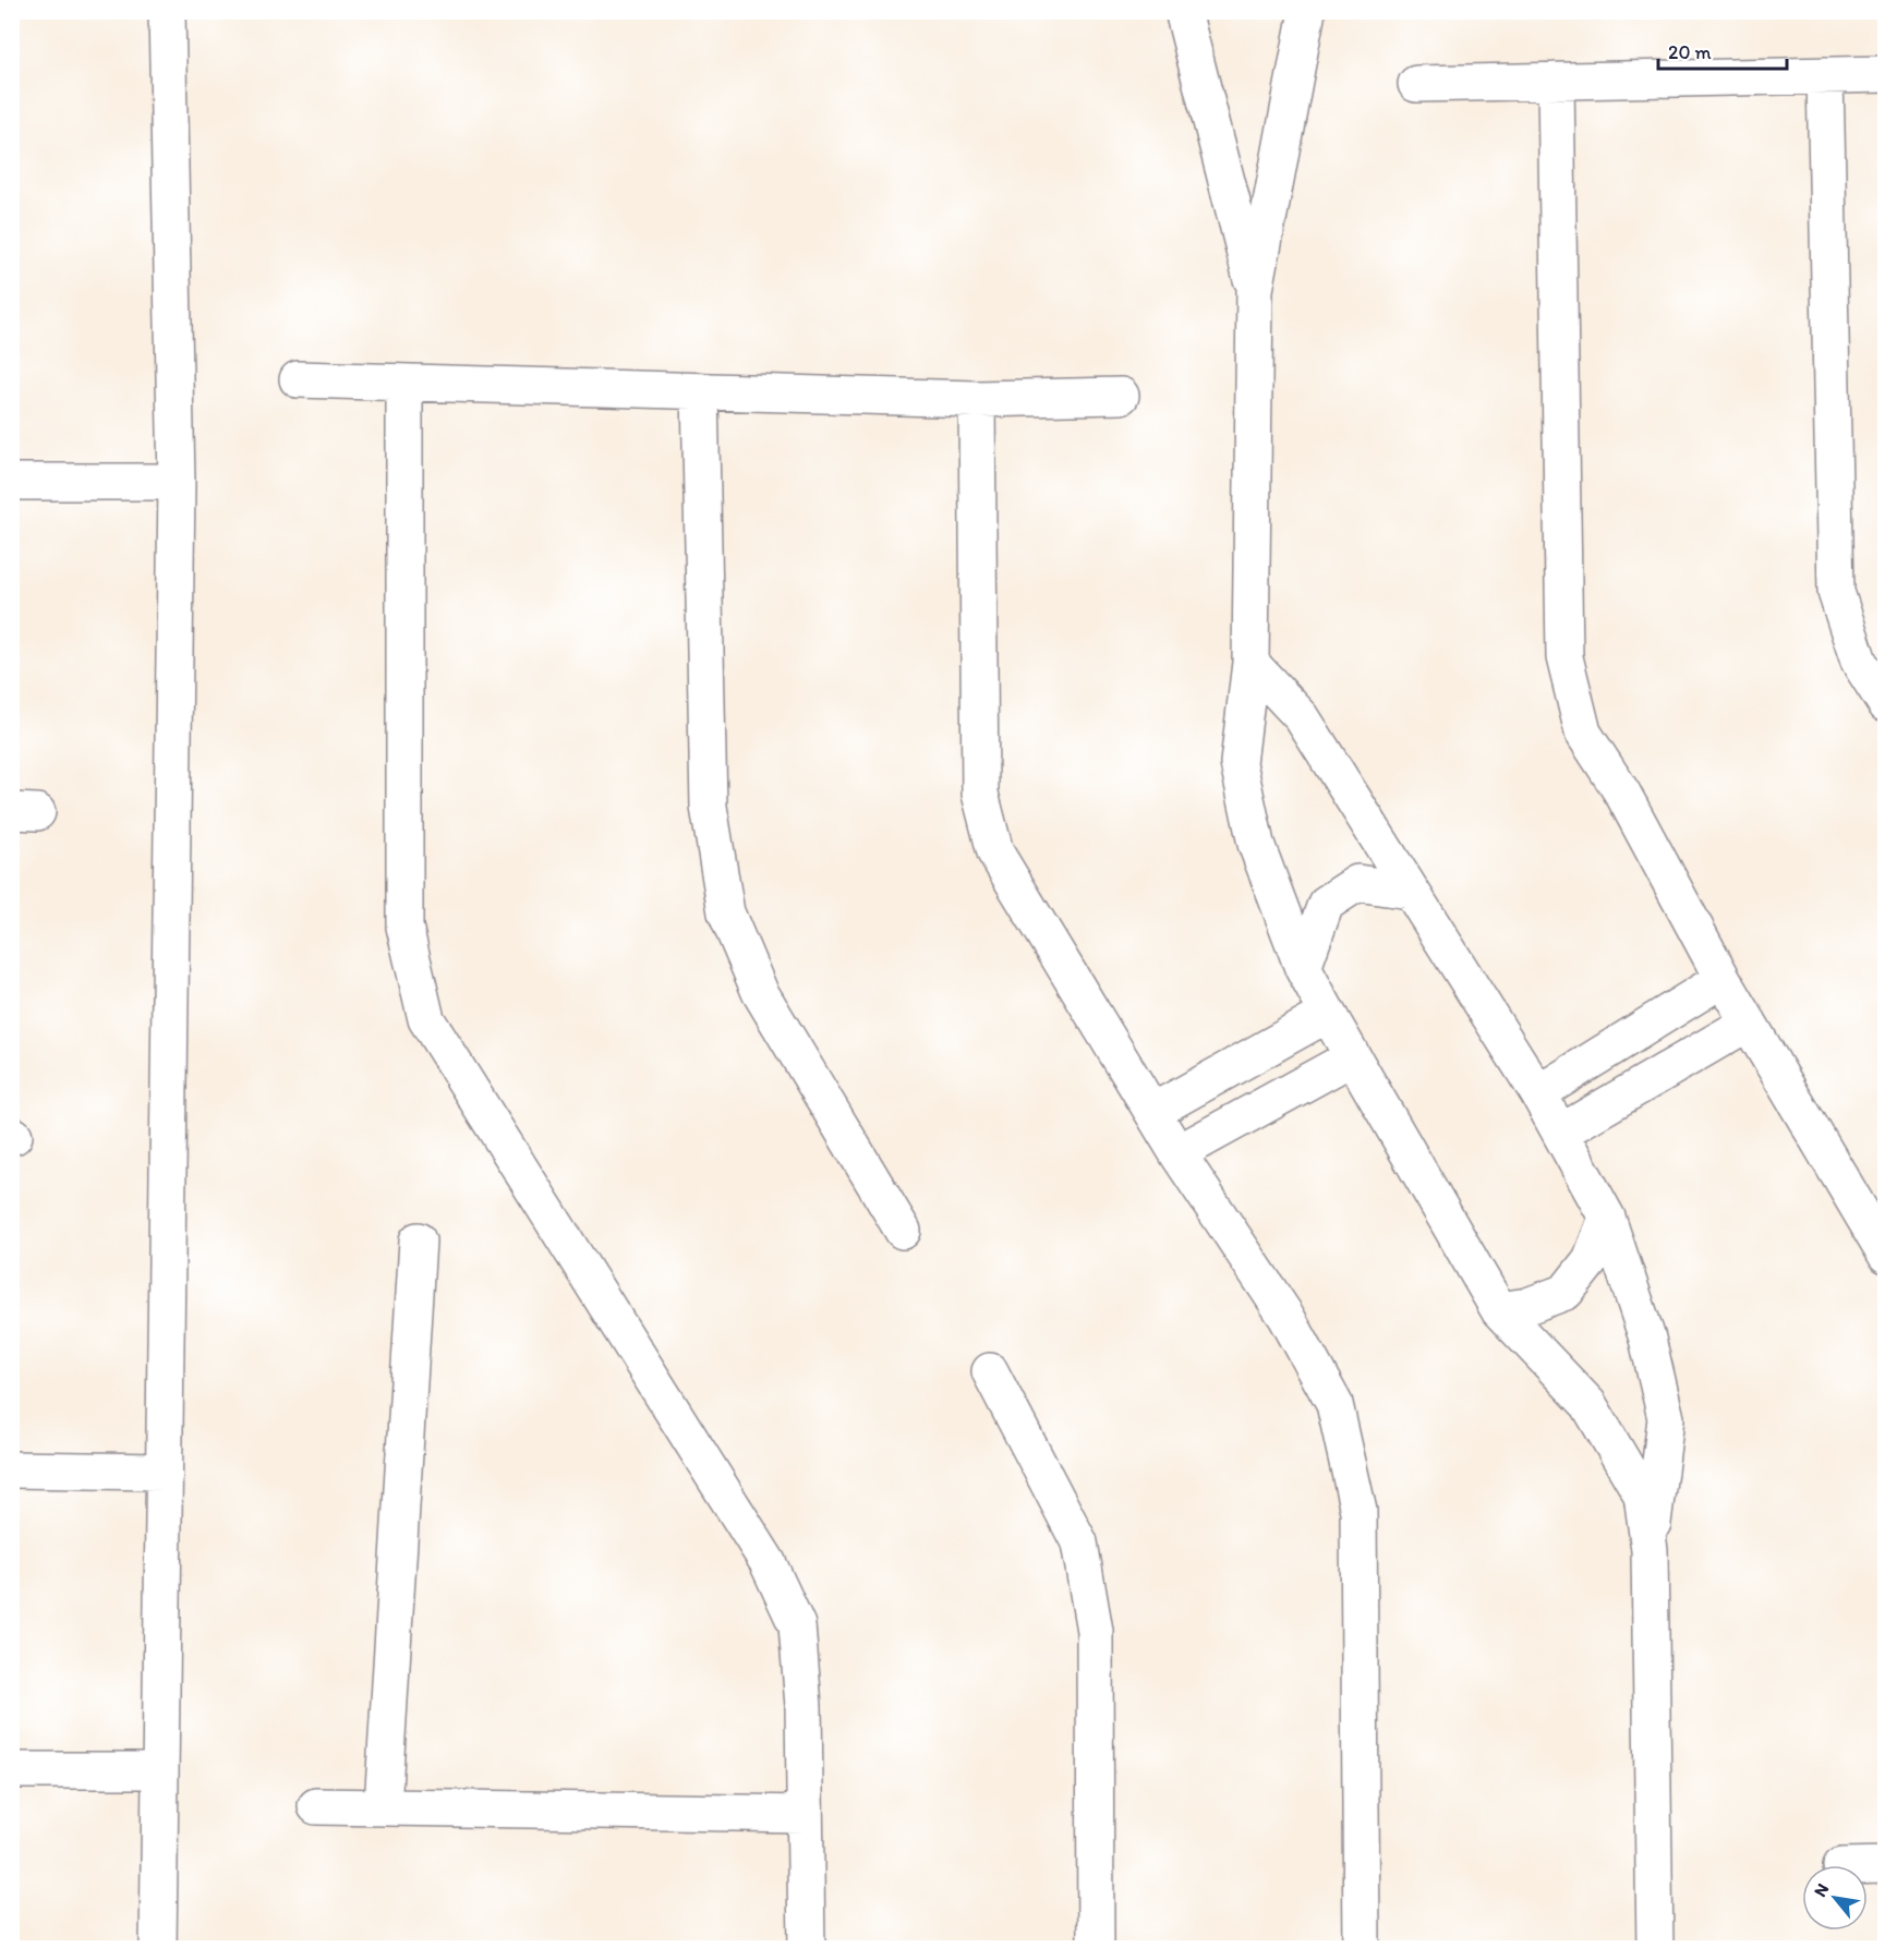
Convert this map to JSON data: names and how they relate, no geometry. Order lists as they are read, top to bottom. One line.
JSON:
{"scale_bar":"20 m","north":"top left"}
